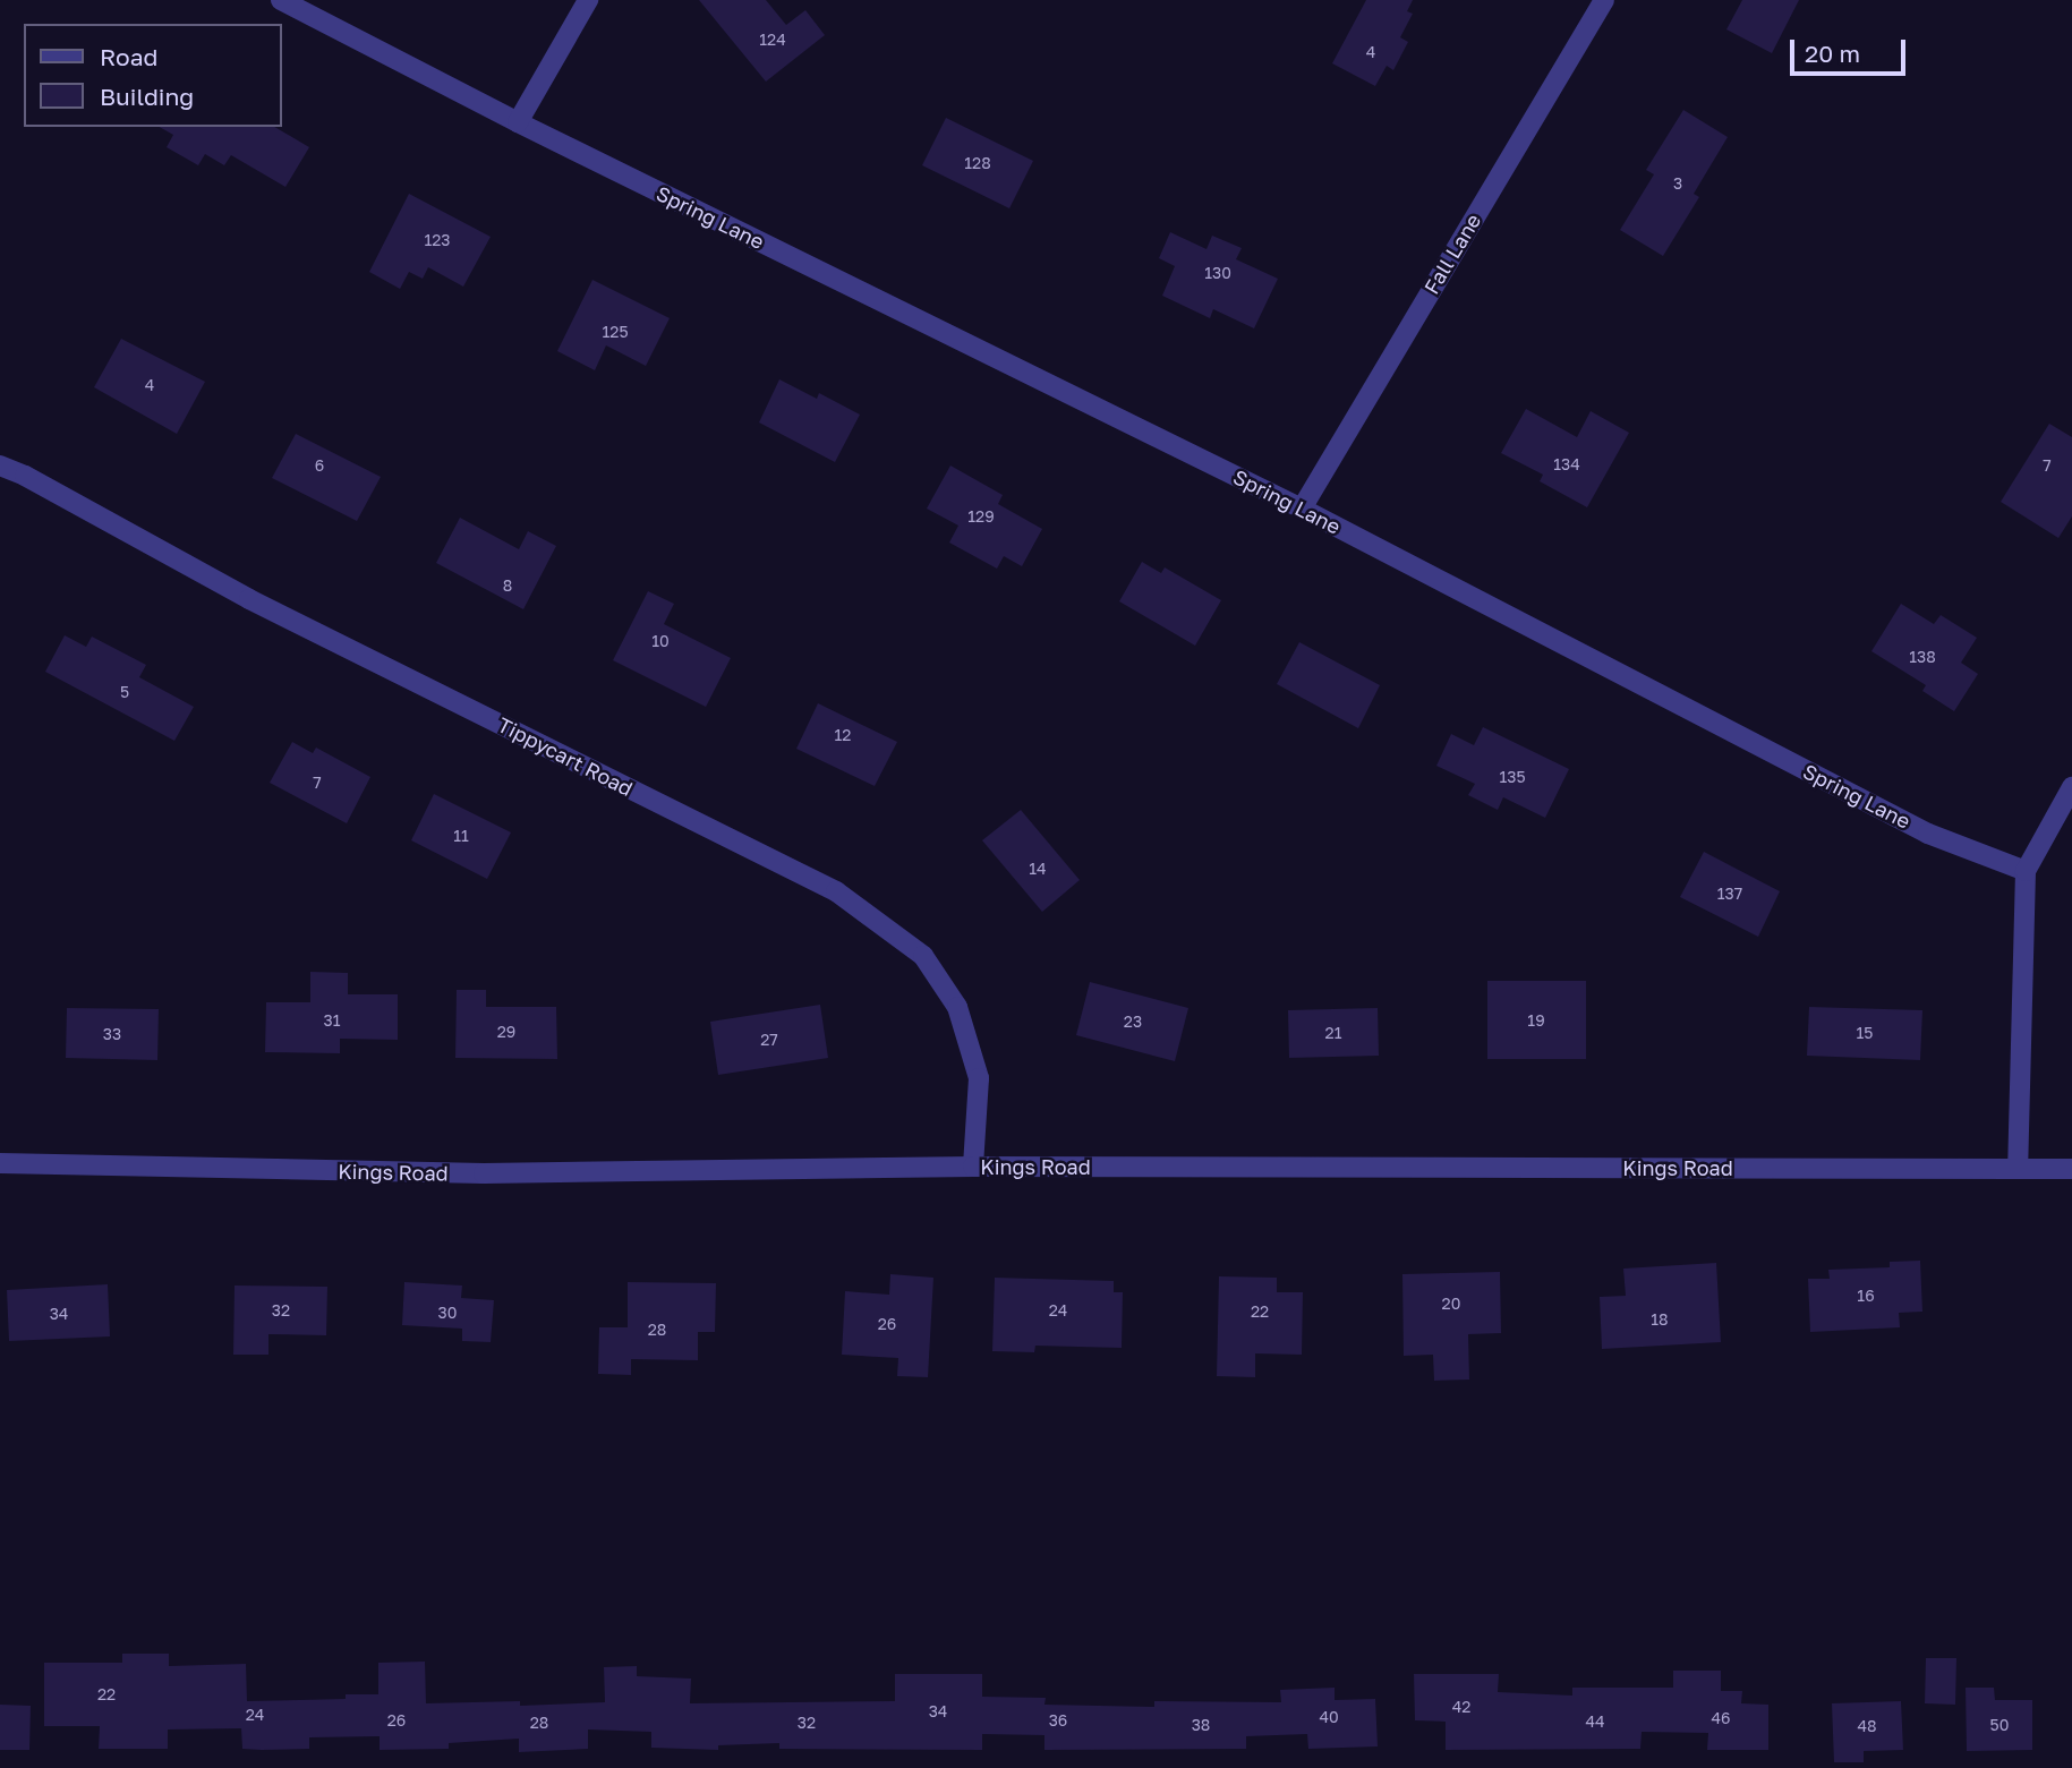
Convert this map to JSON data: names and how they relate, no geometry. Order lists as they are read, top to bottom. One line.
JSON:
{"streets":{"street":["Spring Lane","Fall Lane","Tippycart Road","Kings Road"]},"crossings":[["Spring Lane","Fall Lane"],["Tippycart Road","Kings Road"]],"house_numbers":["124","4","128","3","123","130","125","4","134","6","7","129","8","10","138","5","12","135","7","11","14","137","31","19","23","29","21","15","33","27","16","20","32","24","22","30","34","18","26","28","22","42","34","24","40","46","26","36","44","28","32","38","50","48"],"legend":["Road","Building"],"scale_bar":"20 m"}
